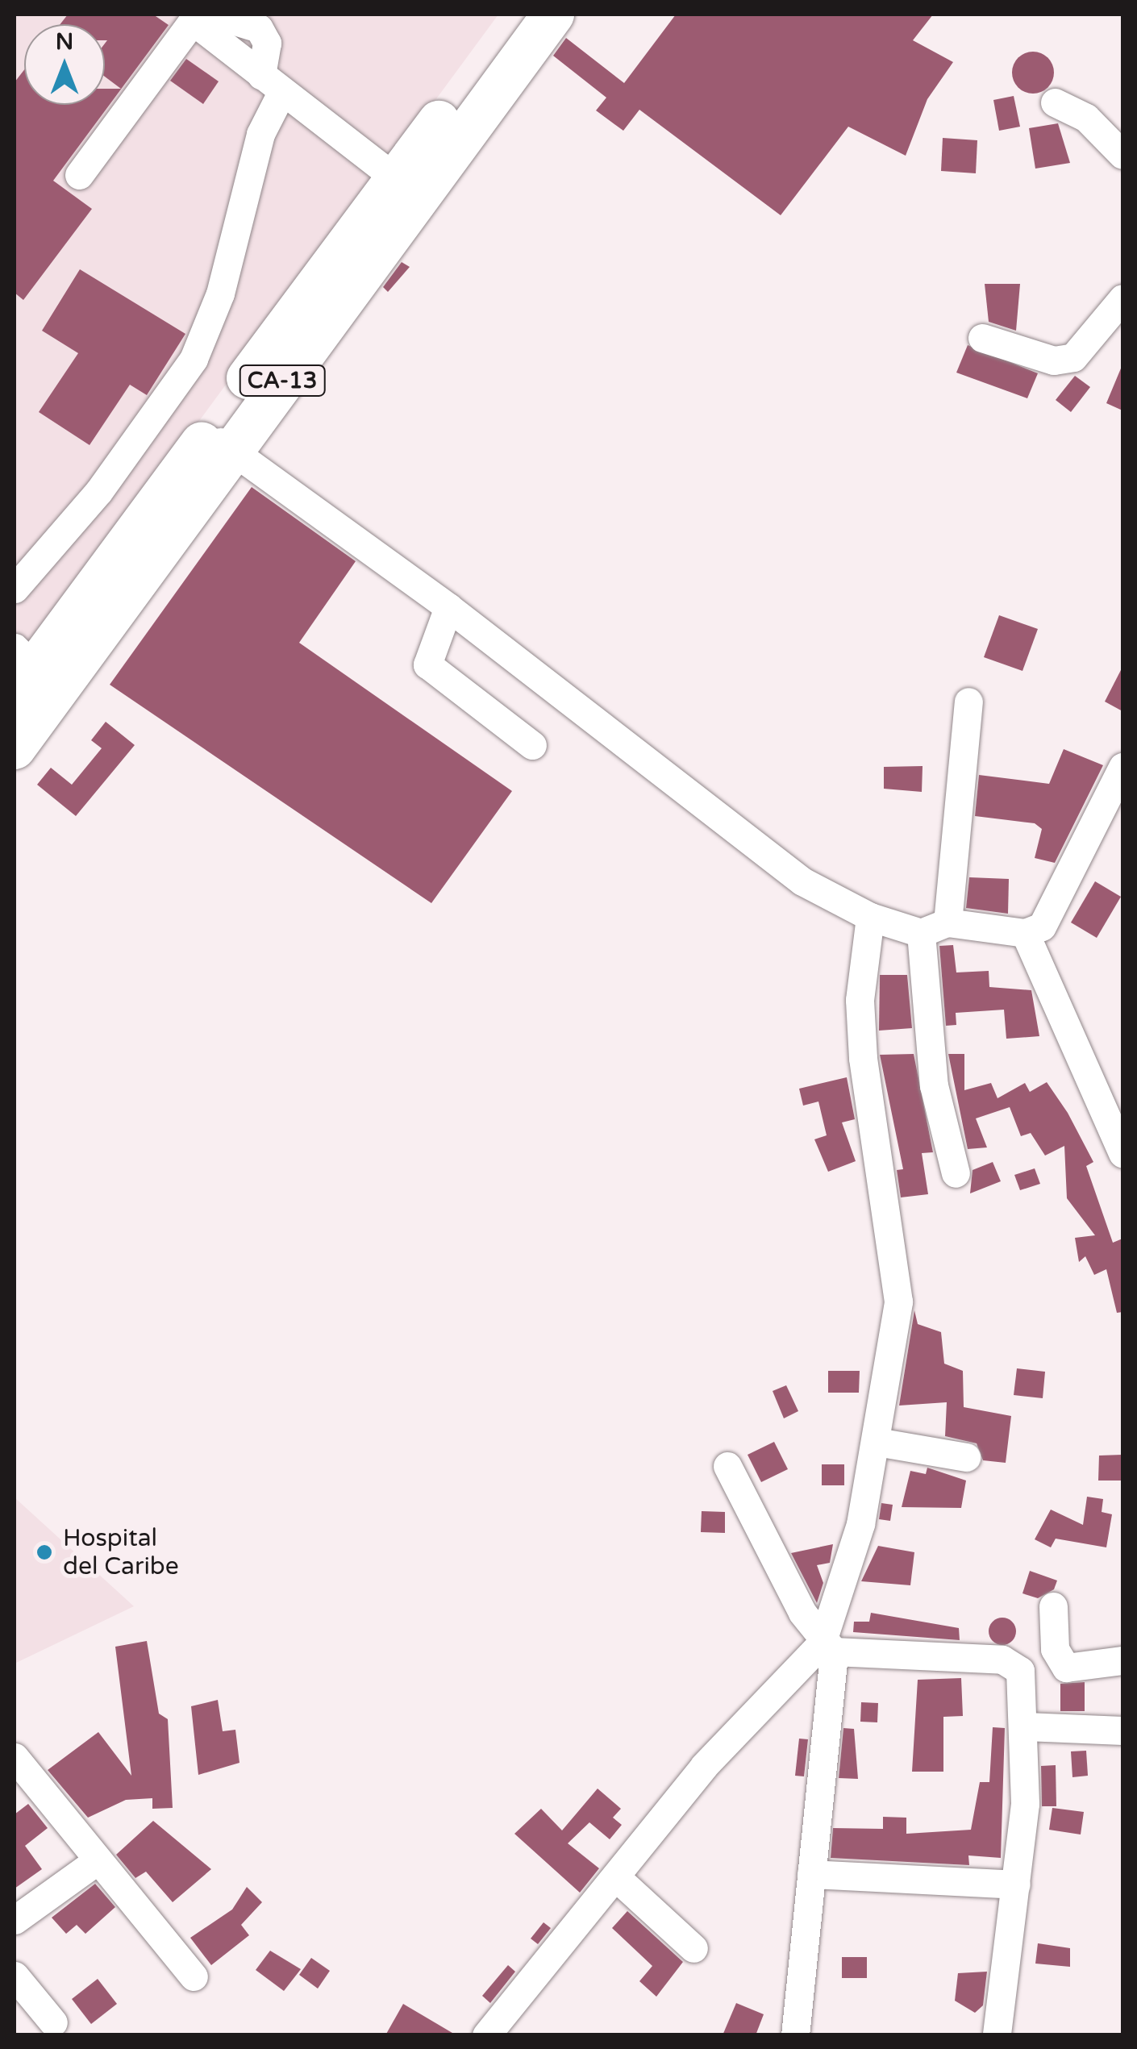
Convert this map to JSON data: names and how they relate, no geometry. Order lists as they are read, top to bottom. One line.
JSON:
{"streets":{"highway":["CA-13"]},"places":["Hospital del Caribe"],"north":"top"}
